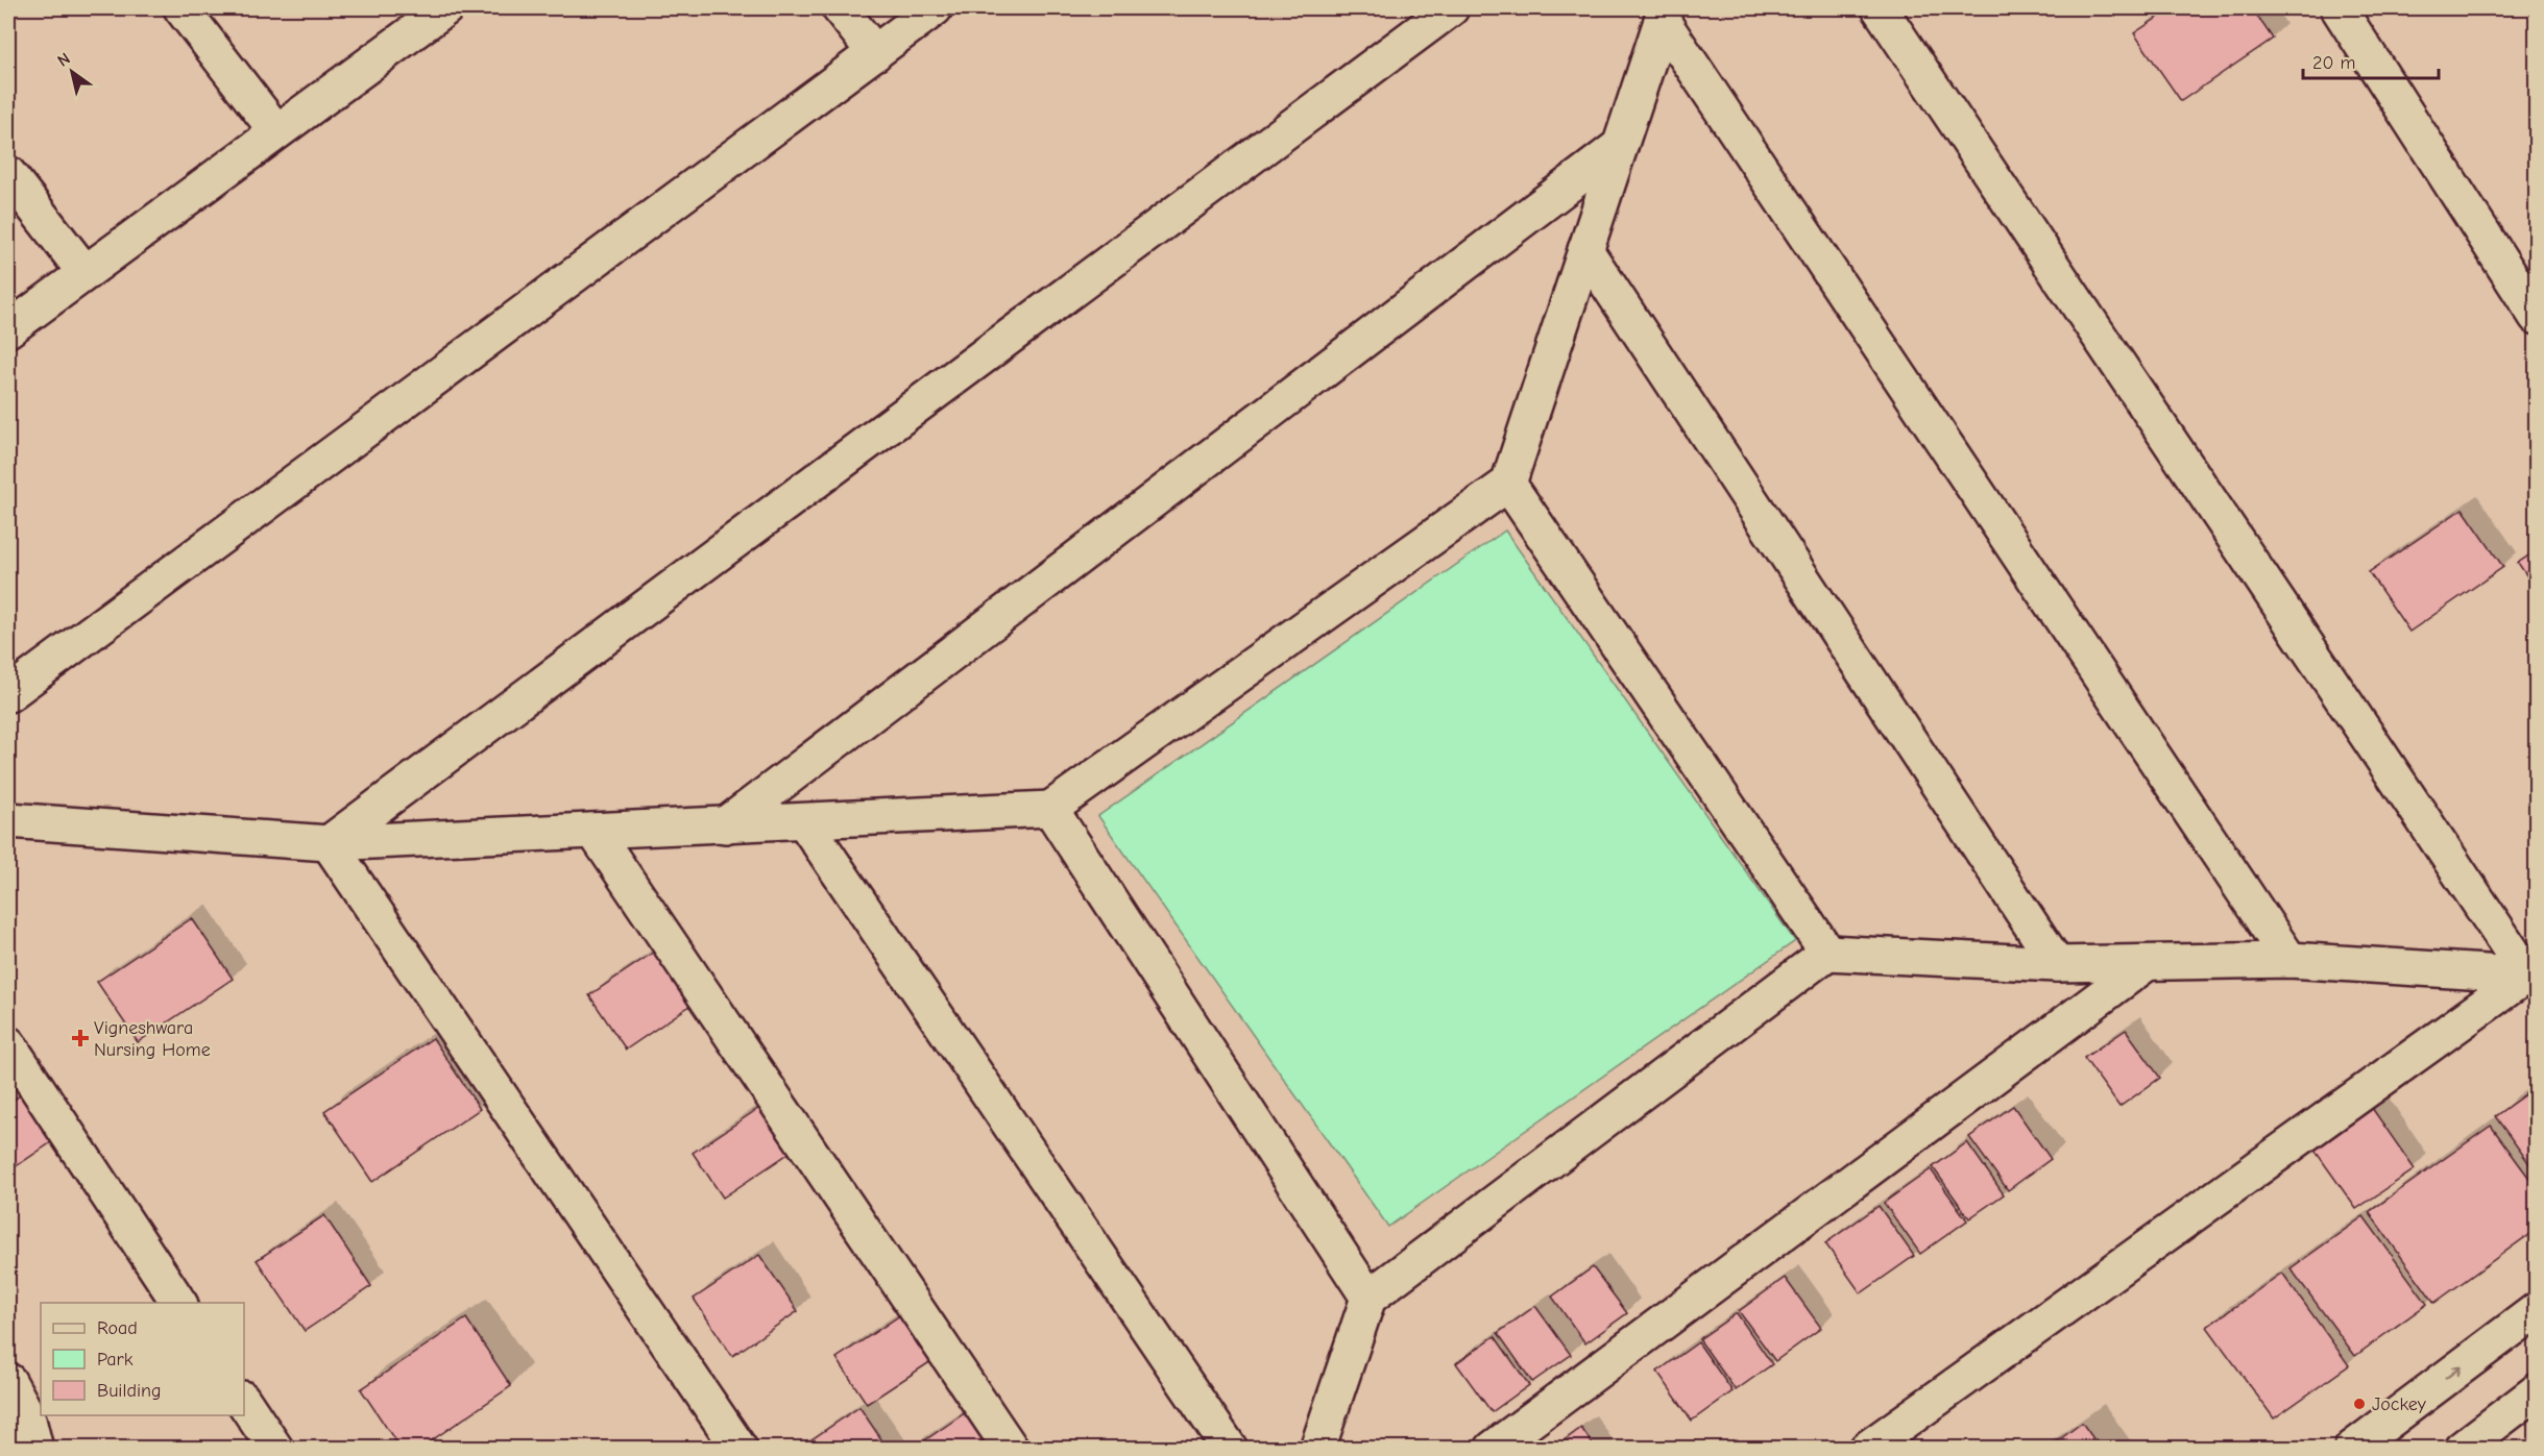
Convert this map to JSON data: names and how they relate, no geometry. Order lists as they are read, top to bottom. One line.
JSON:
{"places":{"health":["Vigneshwara Nursing Home"],"other":["Jockey"]},"legend":["Road","Park","Building"],"scale_bar":"20 m","north":"top left"}
